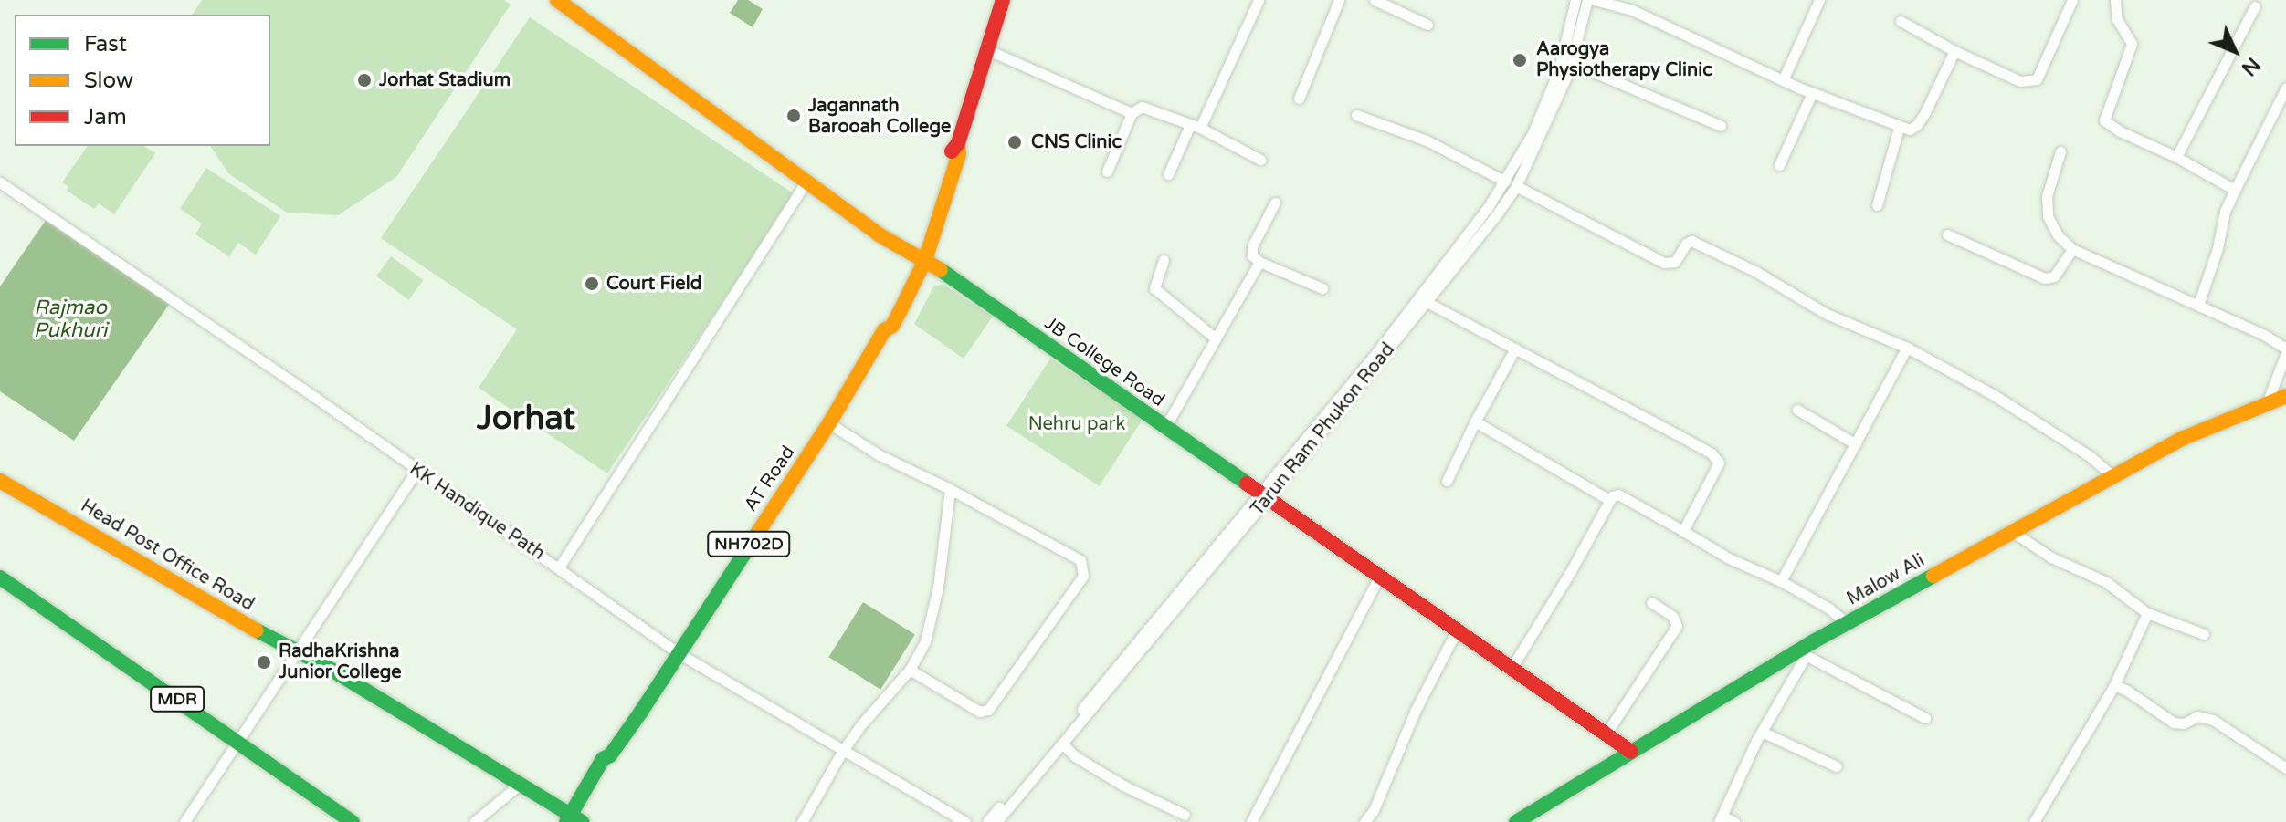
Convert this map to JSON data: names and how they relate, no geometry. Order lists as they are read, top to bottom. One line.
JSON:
{"streets":{"main road":["JB College Road","AT Road","NH702D","Head Post Office Road","Malow Ali","MDR"],"street":["Tarun Ram Phukon Road","KK Handique Path"]},"crossings":[["JB College Road","Tarun Ram Phukon Road"],["JB College Road","AT Road"],["JB College Road","Malow Ali"],["AT Road","KK Handique Path"],["AT Road","Head Post Office Road"]],"districts":["Jorhat"],"water":["Rajmao Pukhuri"],"parks":["Nehru park"],"places":["Aarogya Physiotherapy Clinic","Jorhat Stadium","Jagannath Barooah College","CNS Clinic","Court Field","RadhaKrishna Junior College"],"legend":["Fast","Slow","Jam"],"north":"bottom right"}
